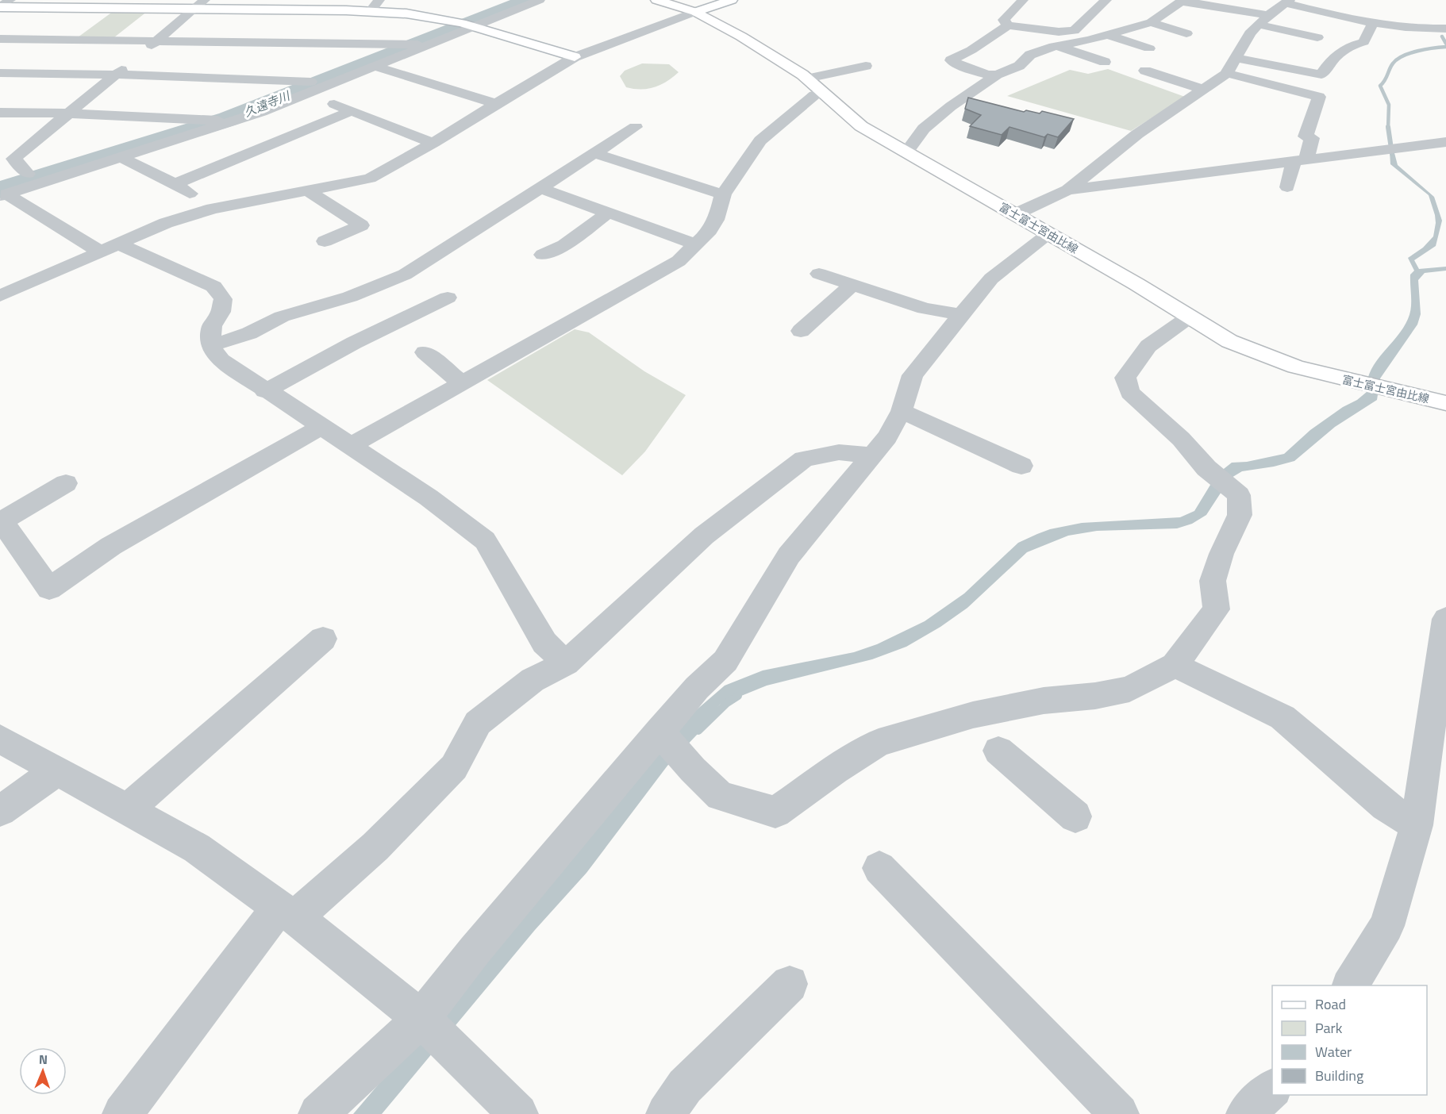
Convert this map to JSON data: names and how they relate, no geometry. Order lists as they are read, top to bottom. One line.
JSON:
{"streets":{"main road":["富士富士宮由比線"]},"water":["久遠寺川"],"legend":["Road","Park","Water","Building"],"north":"top"}
